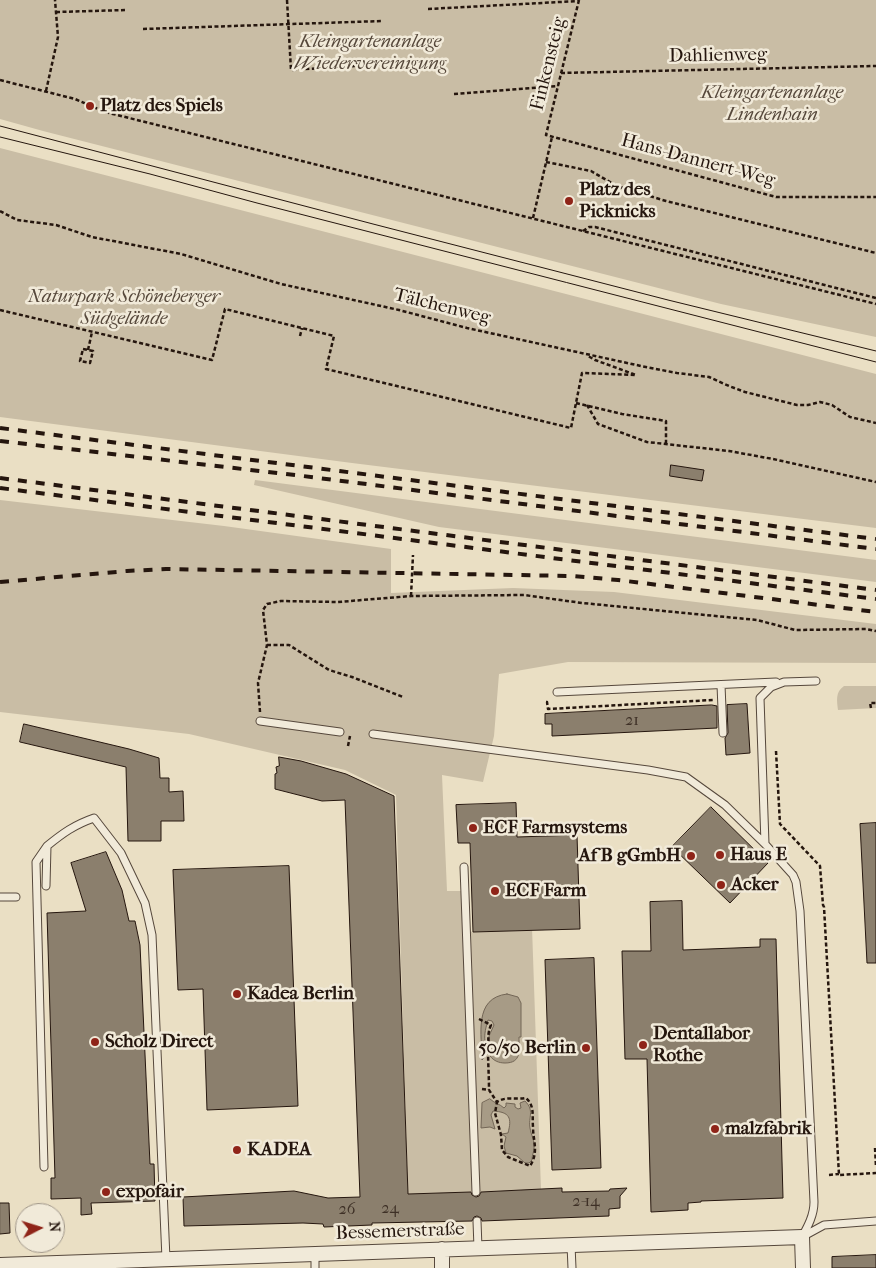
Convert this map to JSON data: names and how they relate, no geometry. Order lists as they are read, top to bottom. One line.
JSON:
{"streets":{"street":["Bessemerstraße"],"path":["Dahlienweg","Finkensteig","Hans-Dannert-Weg","Tälchenweg"]},"crossings":[["Dahlienweg","Finkensteig"],["Finkensteig","Hans-Dannert-Weg"]],"parks":["Kleingartenanlage Wiedervereinigung","Kleingartenanlage Lindenhain","Naturpark Schöneberger Südgelände"],"places":["Platz des Spiels","Platz des Picknicks","ECF Farmsystems","Haus E","AfB gGmbH","Acker","ECF Farm","Kadea Berlin","Scholz Direct","Dentallabor Rothe","50/50 Berlin","malzfabrik","KADEA","expofair"],"house_numbers":["21","2-14","24","26"],"north":"right"}
